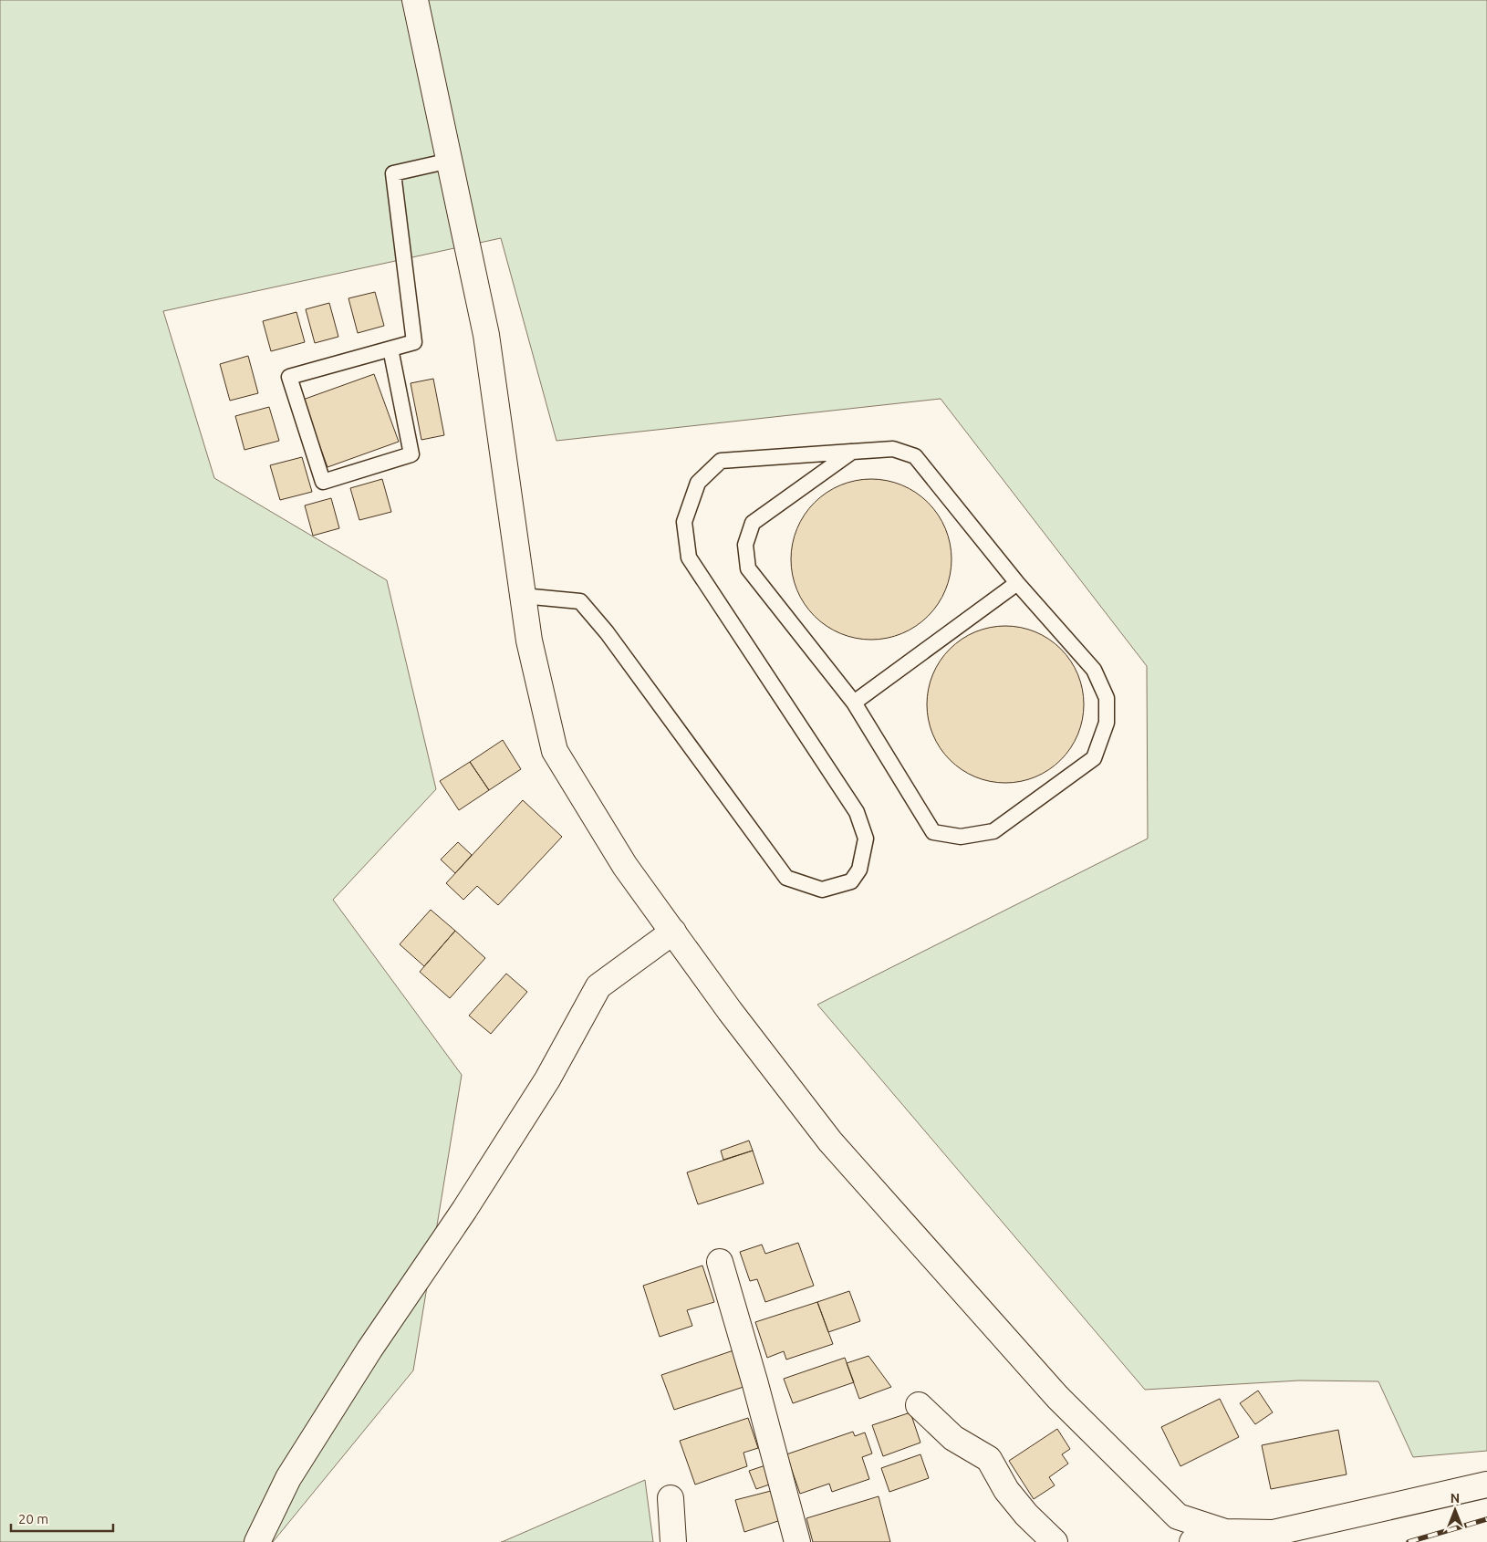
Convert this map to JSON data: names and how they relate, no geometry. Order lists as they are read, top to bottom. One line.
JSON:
{"scale_bar":"20 m","north":"top"}
